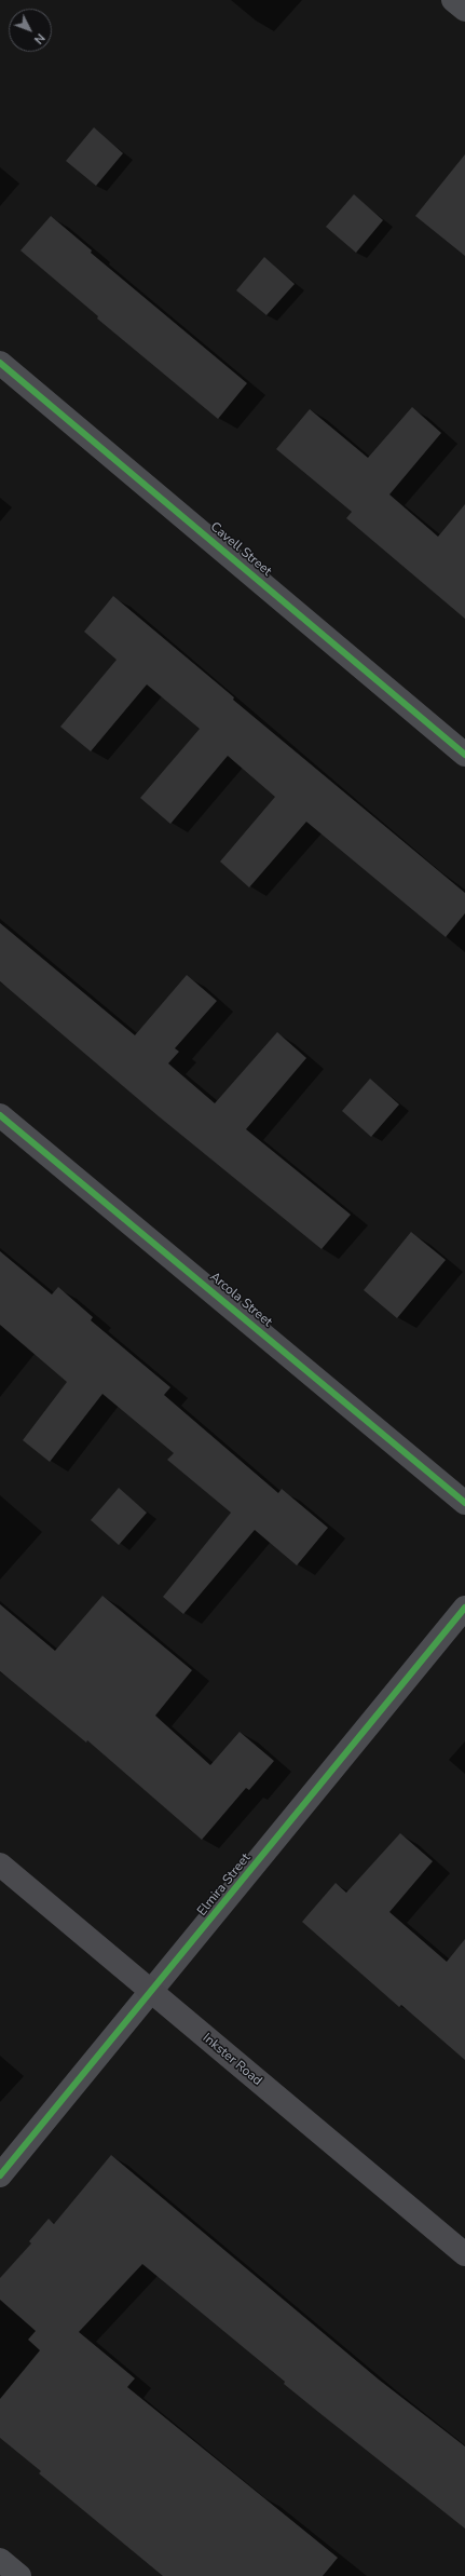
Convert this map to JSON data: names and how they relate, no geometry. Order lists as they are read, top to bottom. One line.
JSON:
{"streets":{"main road":["Inkster Road"],"street":["Cavell Street","Arcola Street","Elmira Street"]},"crossings":[["Elmira Street","Inkster Road"]],"north":"bottom right"}
